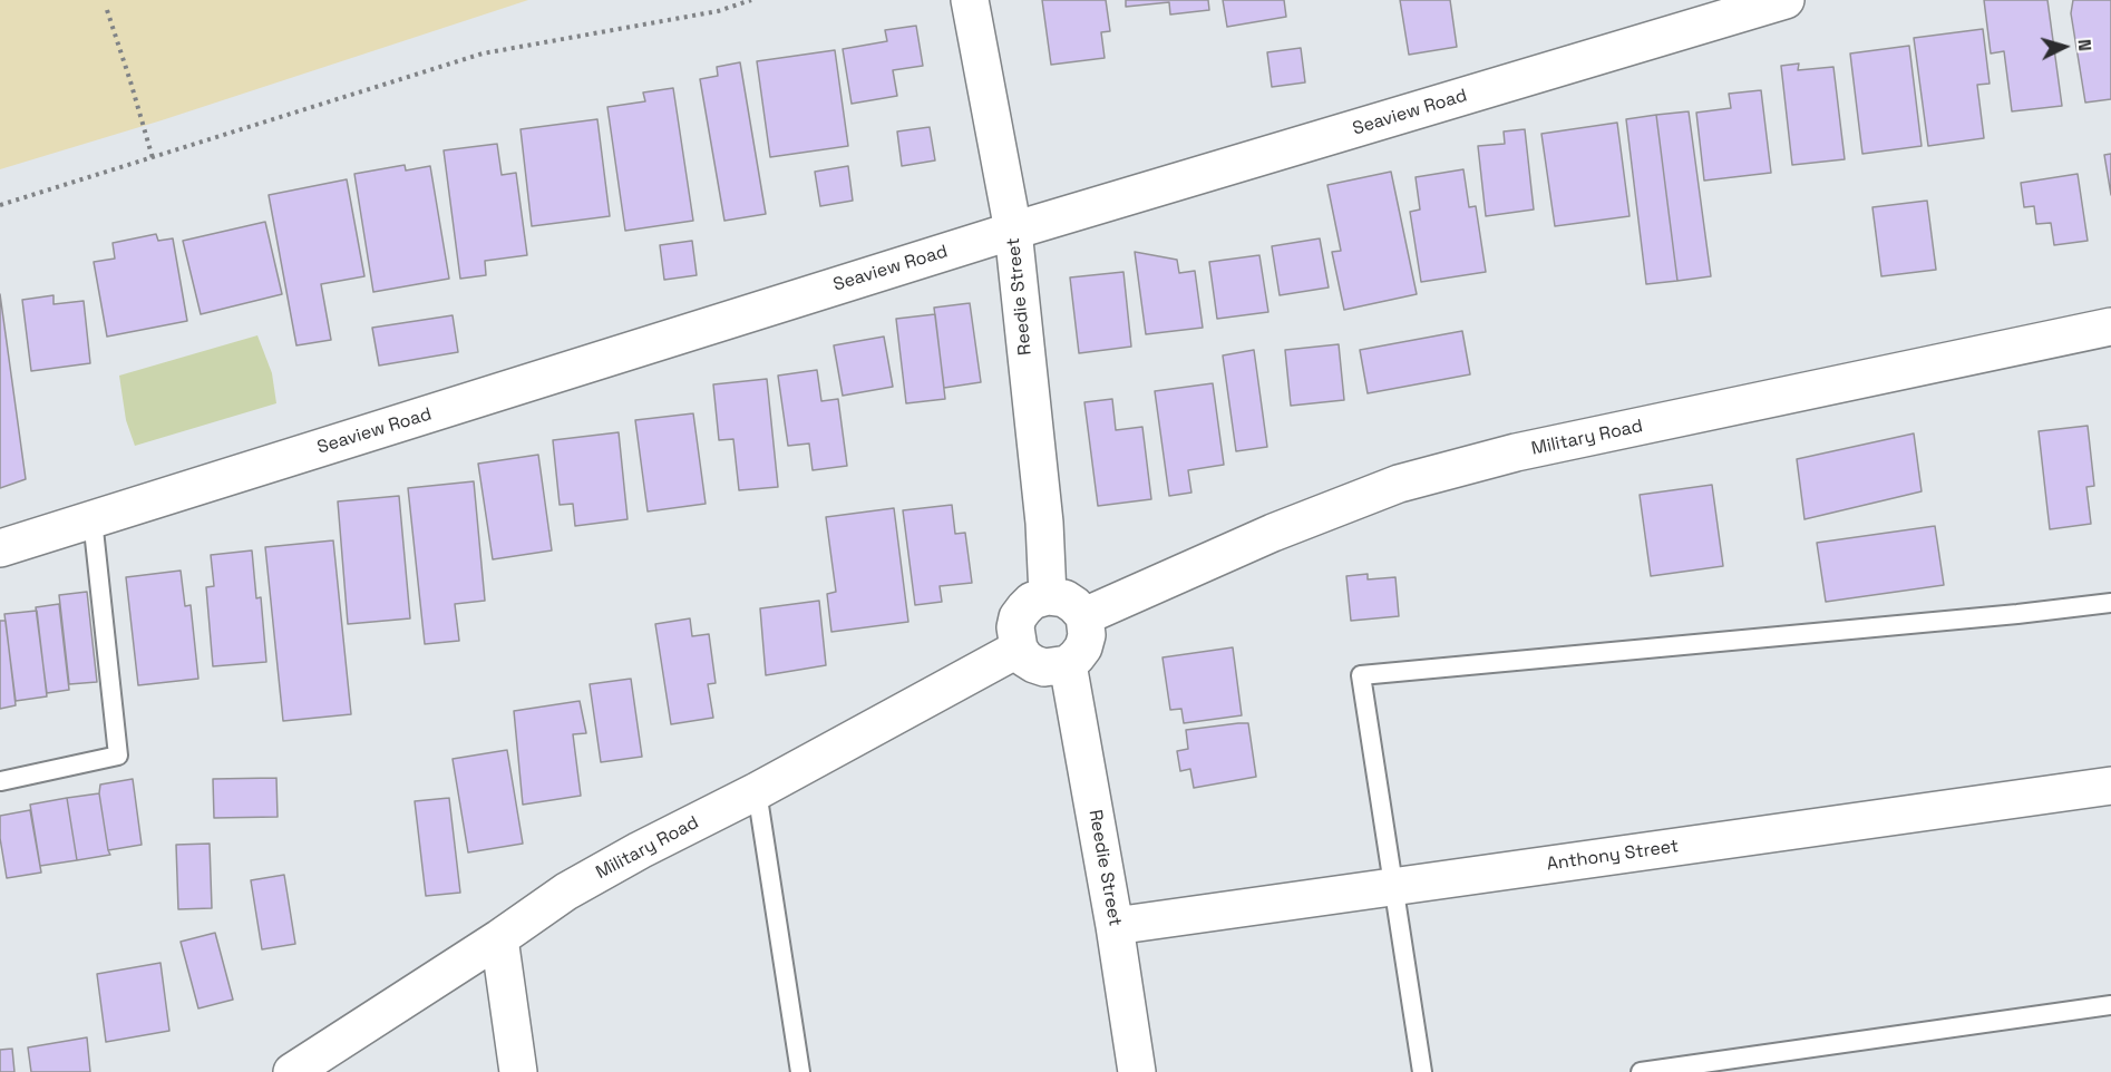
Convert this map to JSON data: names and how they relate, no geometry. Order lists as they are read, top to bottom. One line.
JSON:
{"streets":{"street":["Seaview Road","Reedie Street","Military Road","Anthony Street"]},"crossings":[["Seaview Road","Reedie Street"],["Reedie Street","Military Road"],["Reedie Street","Anthony Street"]],"north":"right"}
